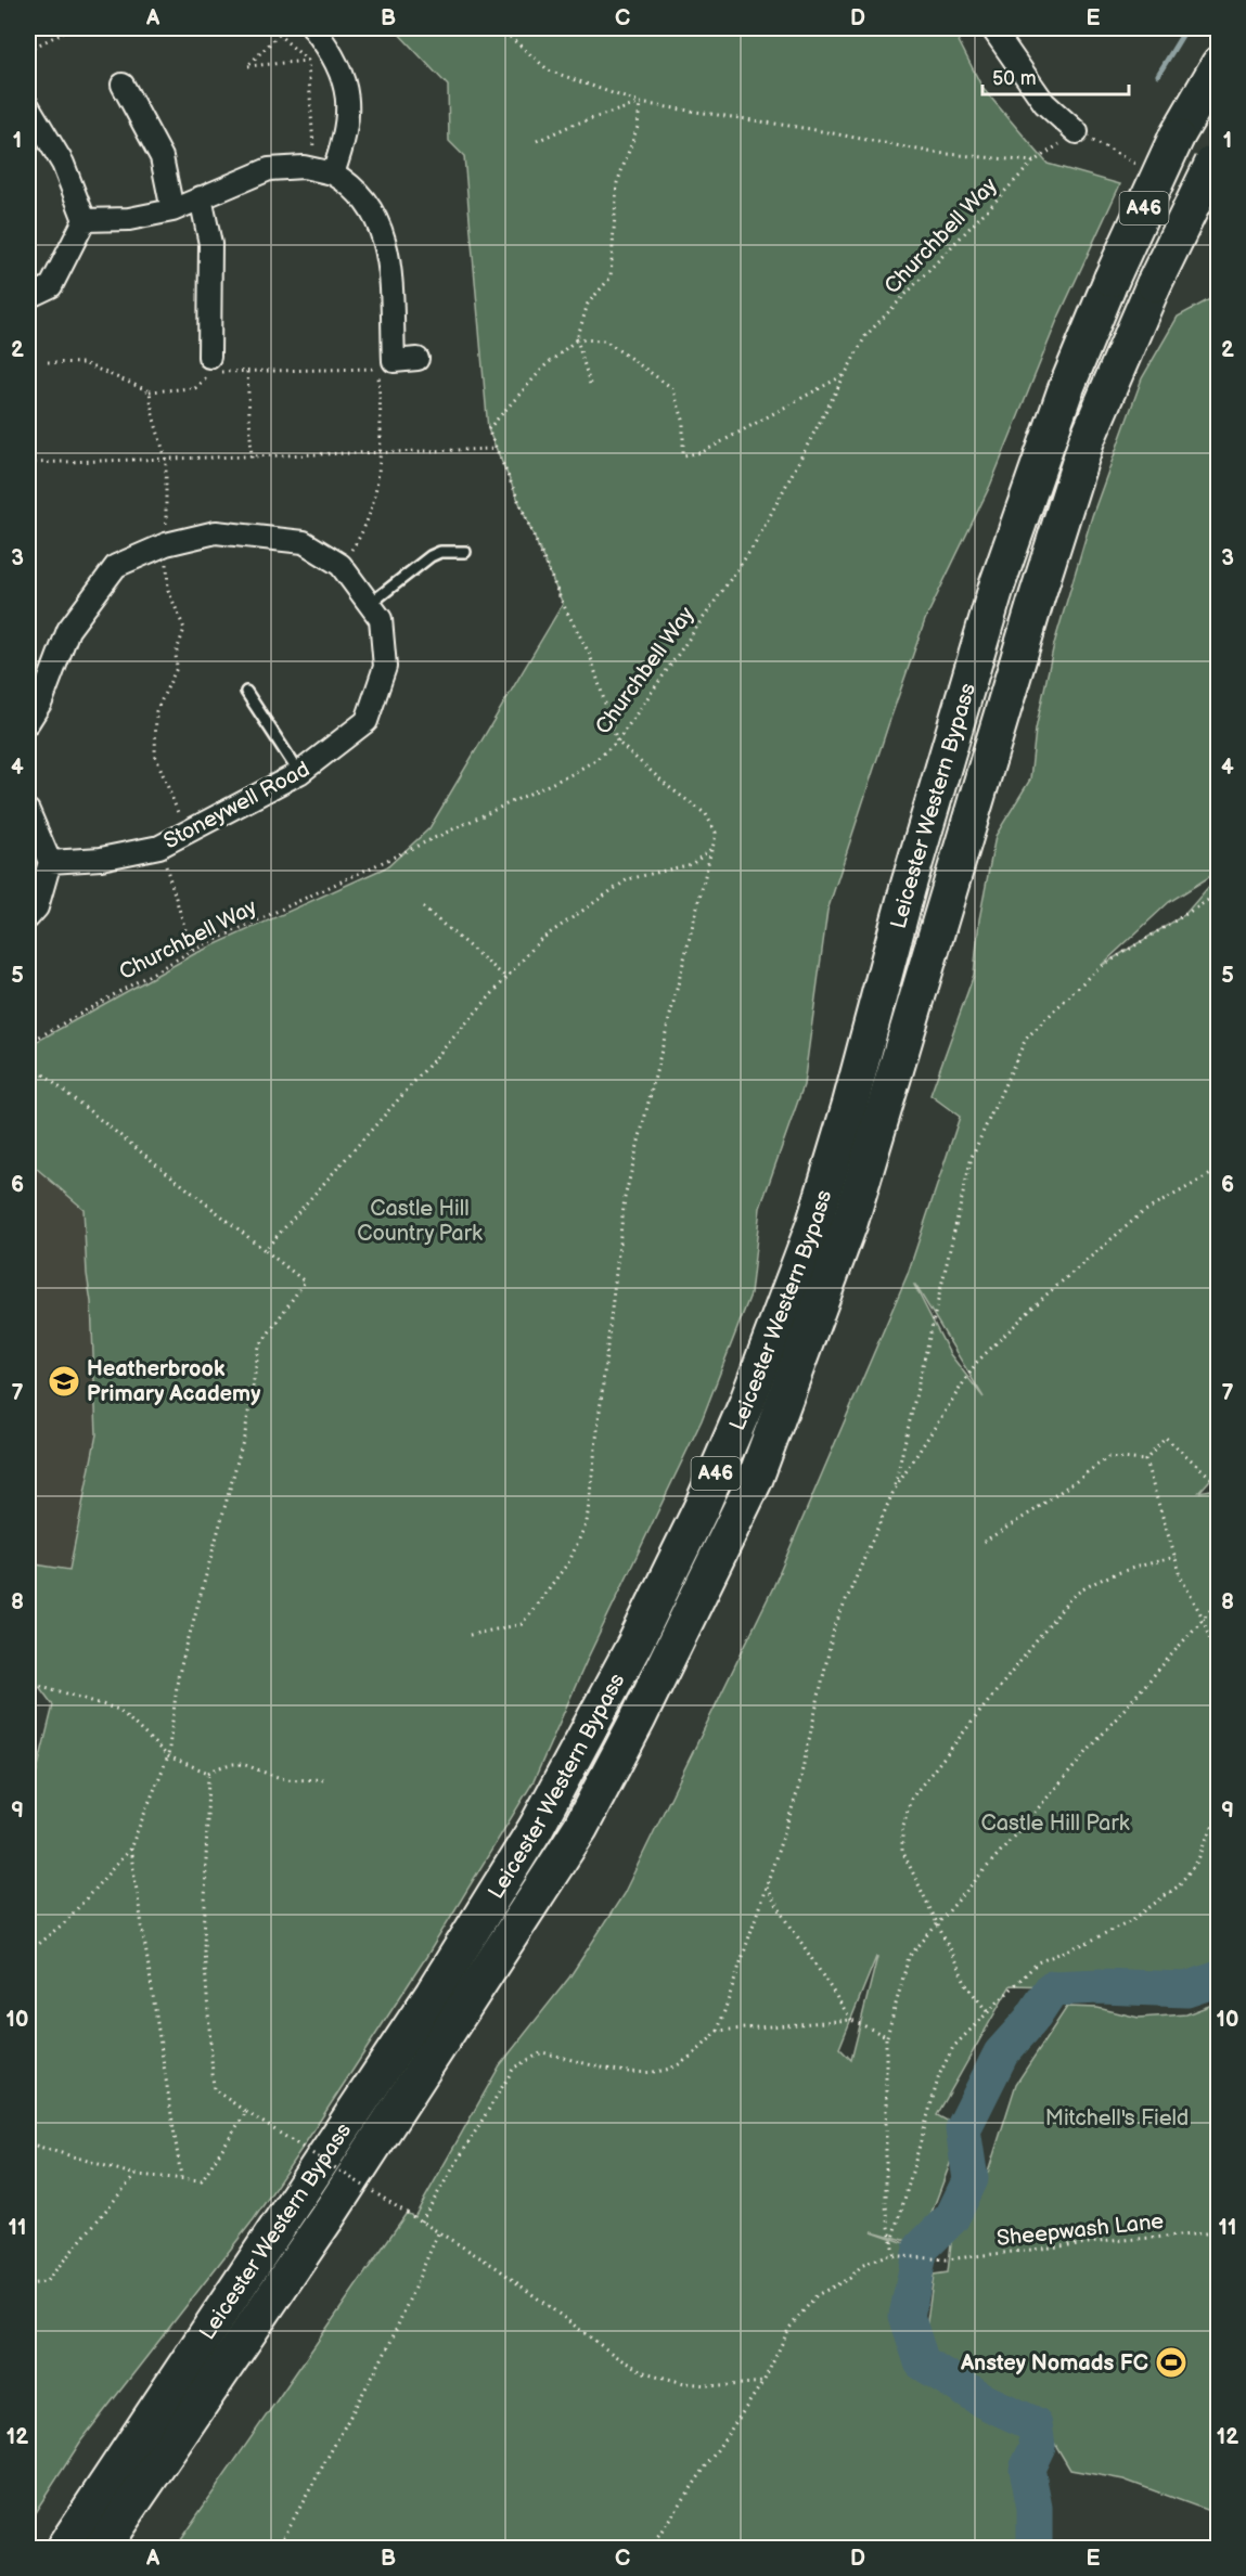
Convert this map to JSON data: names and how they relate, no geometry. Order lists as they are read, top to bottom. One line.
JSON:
{"streets":{"highway":["A46","Leicester Western Bypass"],"street":["Stoneywell Road"],"path":["Churchbell Way","Sheepwash Lane"]},"parks":["Castle Hill Country Park","Castle Hill Park","Mitchell's Field"],"places":{"school or university":["Heatherbrook Primary Academy"],"sports":["Anstey Nomads FC"]},"scale_bar":"50 m","grid":{"columns":["A","B","C","D","E"],"rows":["1","2","3","4","5","6","7","8","9","10","11","12"]}}
